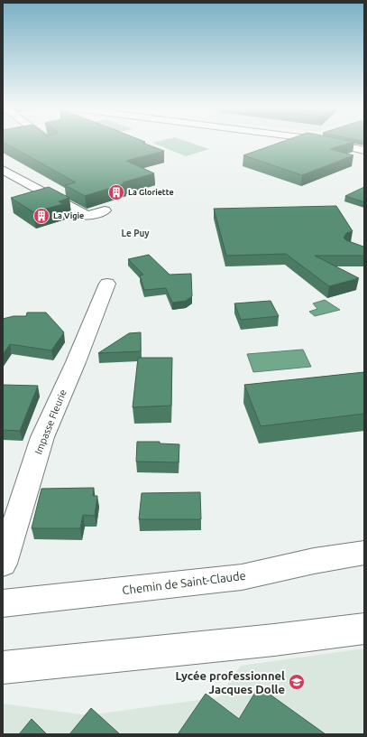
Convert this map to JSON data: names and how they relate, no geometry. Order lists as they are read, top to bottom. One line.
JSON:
{"streets":{"street":["Impasse Fleurie","Chemin de Saint-Claude"]},"districts":["Le Puy"],"places":{"building":["La Gloriette","La Vigie"],"school or university":["Lycée professionnel Jacques Dolle"]}}
